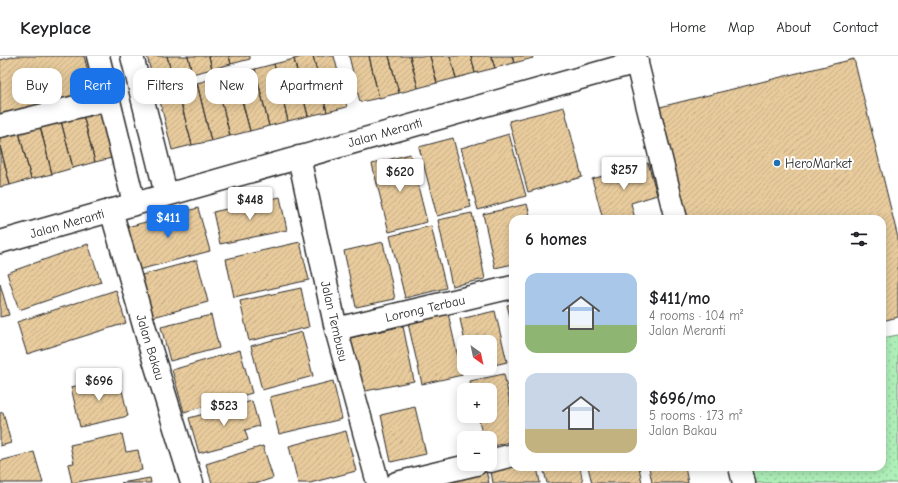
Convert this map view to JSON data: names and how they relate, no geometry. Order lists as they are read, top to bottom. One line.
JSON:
{"streets":{"street":["Jalan Meranti","Lorong Terbau","Jalan Tembusu","Jalan Bakau"]},"crossings":[["Jalan Meranti","Jalan Tembusu"],["Jalan Meranti","Jalan Bakau"],["Lorong Terbau","Jalan Tembusu"]],"places":["HeroMarket"],"north":"bottom right","page":{"header":"Keyplace","nav":["Home","Map","About","Contact"],"chip":["Buy","Rent","Filters","New","Apartment"],"price":["$257","$620","$448","$411","$696","$523"],"heading":"6 homes","list":[{"name":"$411/mo","note":"4 rooms · 104 m² · Jalan Meranti"},{"name":"$696/mo","note":"5 rooms · 173 m² · Jalan Bakau"}],"map_buttons":["+","−"]}}
